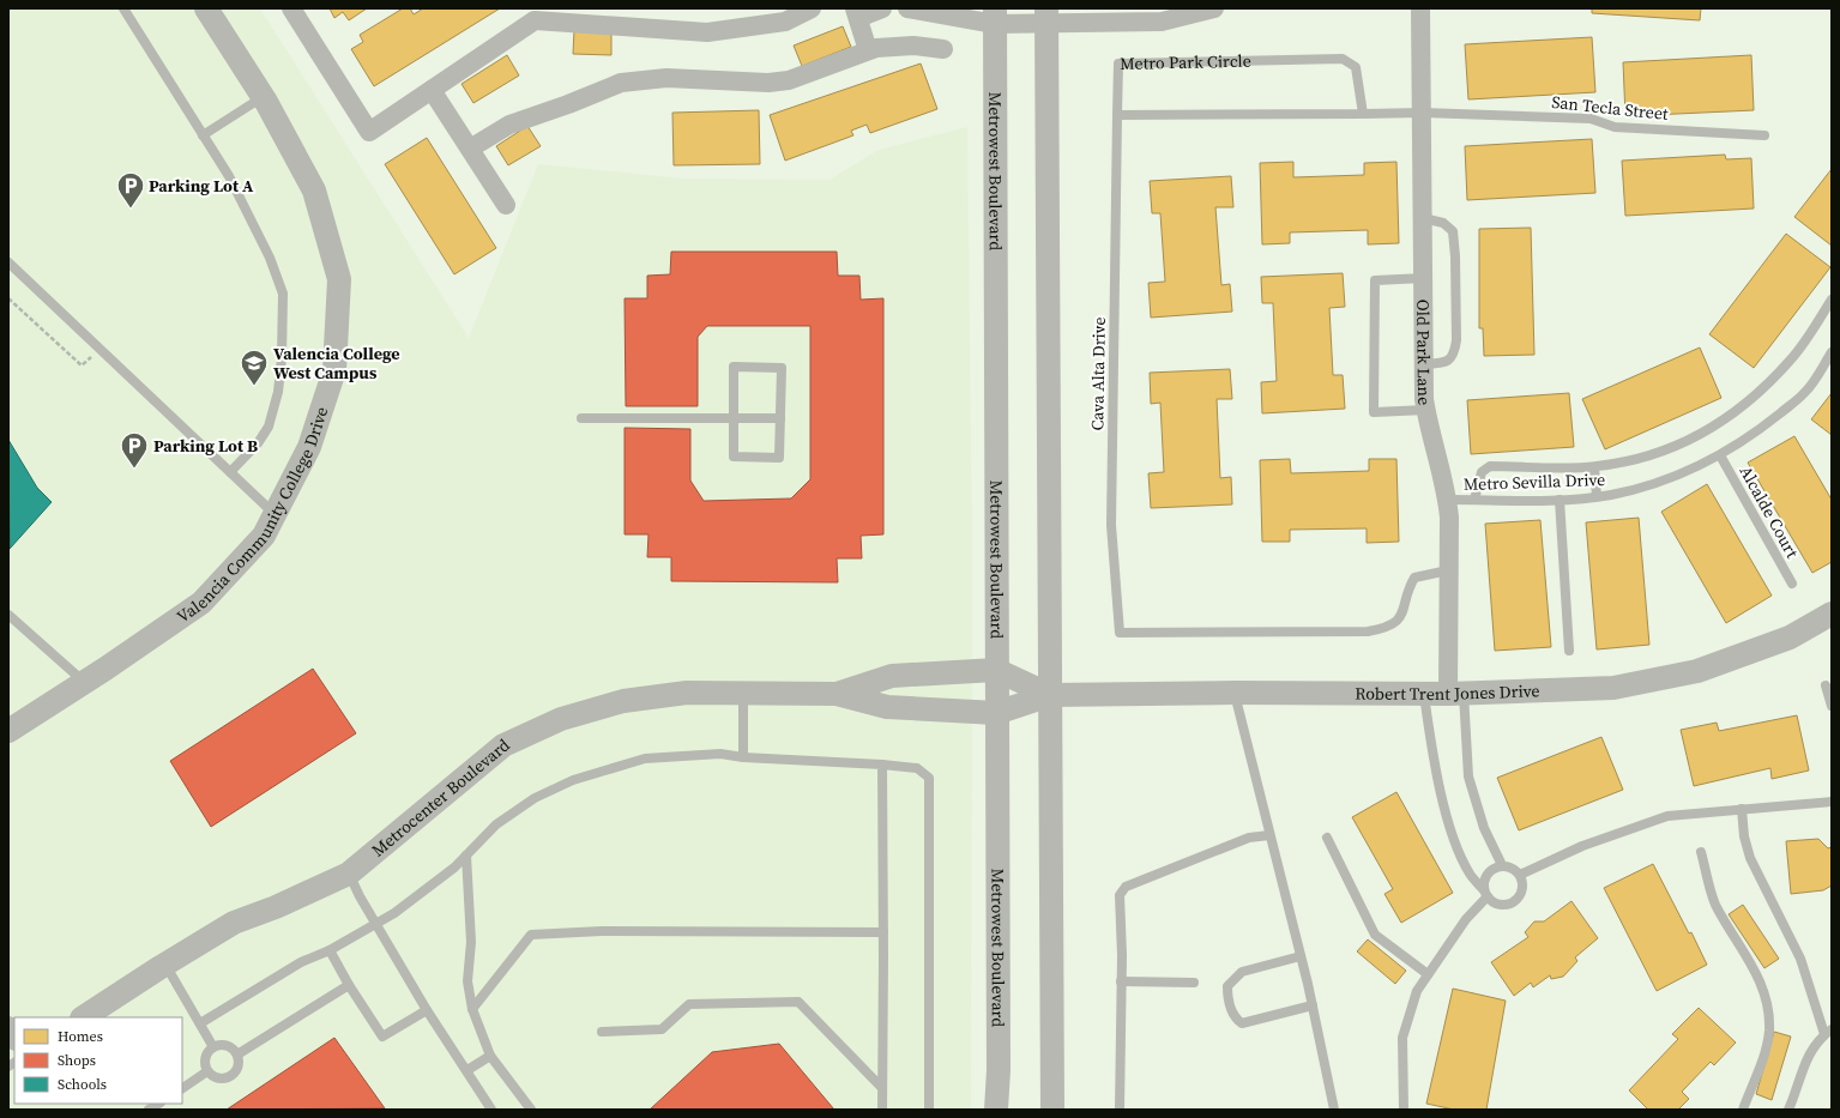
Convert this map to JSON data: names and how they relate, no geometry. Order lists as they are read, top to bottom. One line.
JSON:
{"streets":{"street":["Metrowest Boulevard","Old Park Lane","Valencia Community College Drive","Robert Trent Jones Drive","Metrocenter Boulevard"],"lane":["Metro Park Circle","San Tecla Street","Cava Alta Drive","Metro Sevilla Drive","Alcalde Court"]},"crossings":[["Metro Park Circle","Cava Alta Drive"],["San Tecla Street","Old Park Lane"],["Metrowest Boulevard","Robert Trent Jones Drive"],["Metrowest Boulevard","Metrocenter Boulevard"],["Old Park Lane","Cava Alta Drive"],["Old Park Lane","Metro Sevilla Drive"],["Old Park Lane","Robert Trent Jones Drive"],["Metro Sevilla Drive","Alcalde Court"],["Robert Trent Jones Drive","Metrocenter Boulevard"]],"places":{"parking":["Parking Lot A","Parking Lot B"],"school or university":["Valencia College West Campus"]},"legend":["Homes","Shops","Schools"]}
